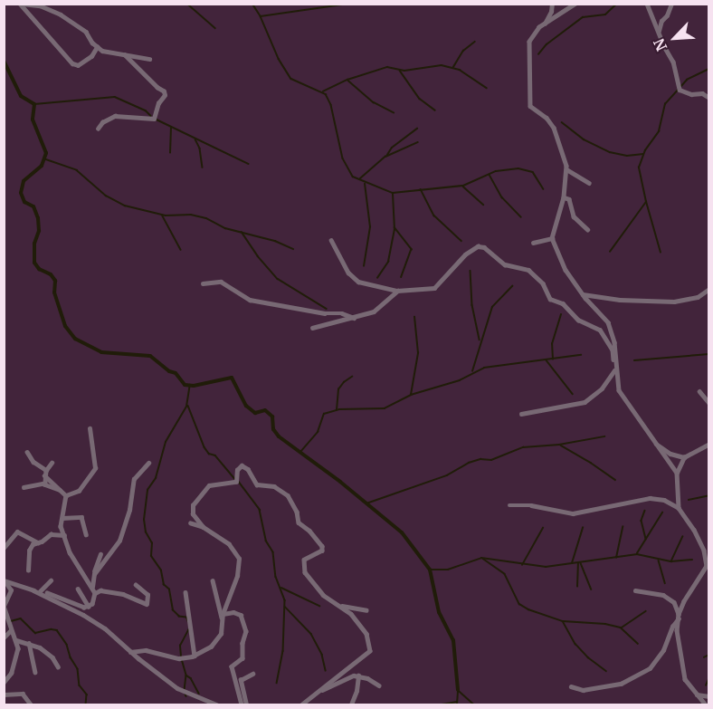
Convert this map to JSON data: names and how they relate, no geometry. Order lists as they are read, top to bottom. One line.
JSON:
{"north":"bottom left"}
